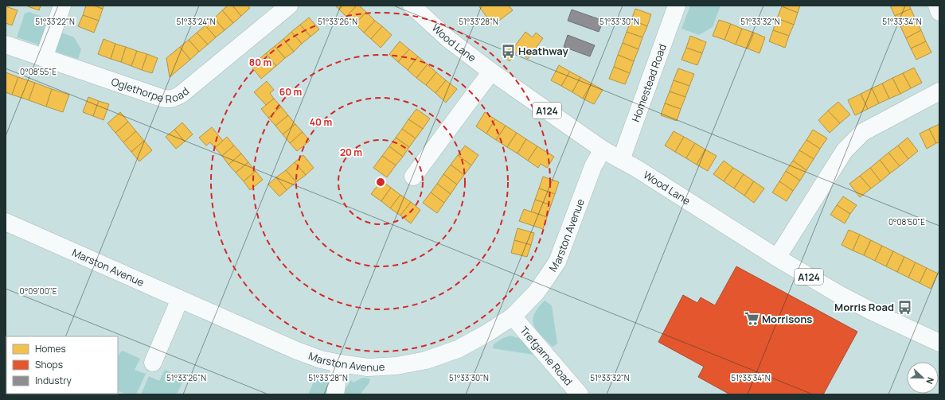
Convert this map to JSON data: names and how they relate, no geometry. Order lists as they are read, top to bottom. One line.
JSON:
{"streets":{"street":["Wood Lane","Oglethorpe Road","Homestead Road","A124","Marston Avenue","Trefgarne Road"]},"crossings":[["Wood Lane","Homestead Road"],["Wood Lane","Marston Avenue"],["Marston Avenue","Trefgarne Road"]],"places":{"bus stop":["Heathway","Morris Road"],"supermarket":["Morrisons"]},"legend":["Homes","Shops","Industry"],"north":"right","coordinates":["51°33'22\"N","51°33'24\"N","51°33'26\"N","51°33'28\"N","51°33'30\"N","51°33'32\"N","51°33'34\"N","0°08'55\"E","0°08'50\"E","0°09'00\"E"],"rings":["80 m","60 m","40 m","20 m"]}
